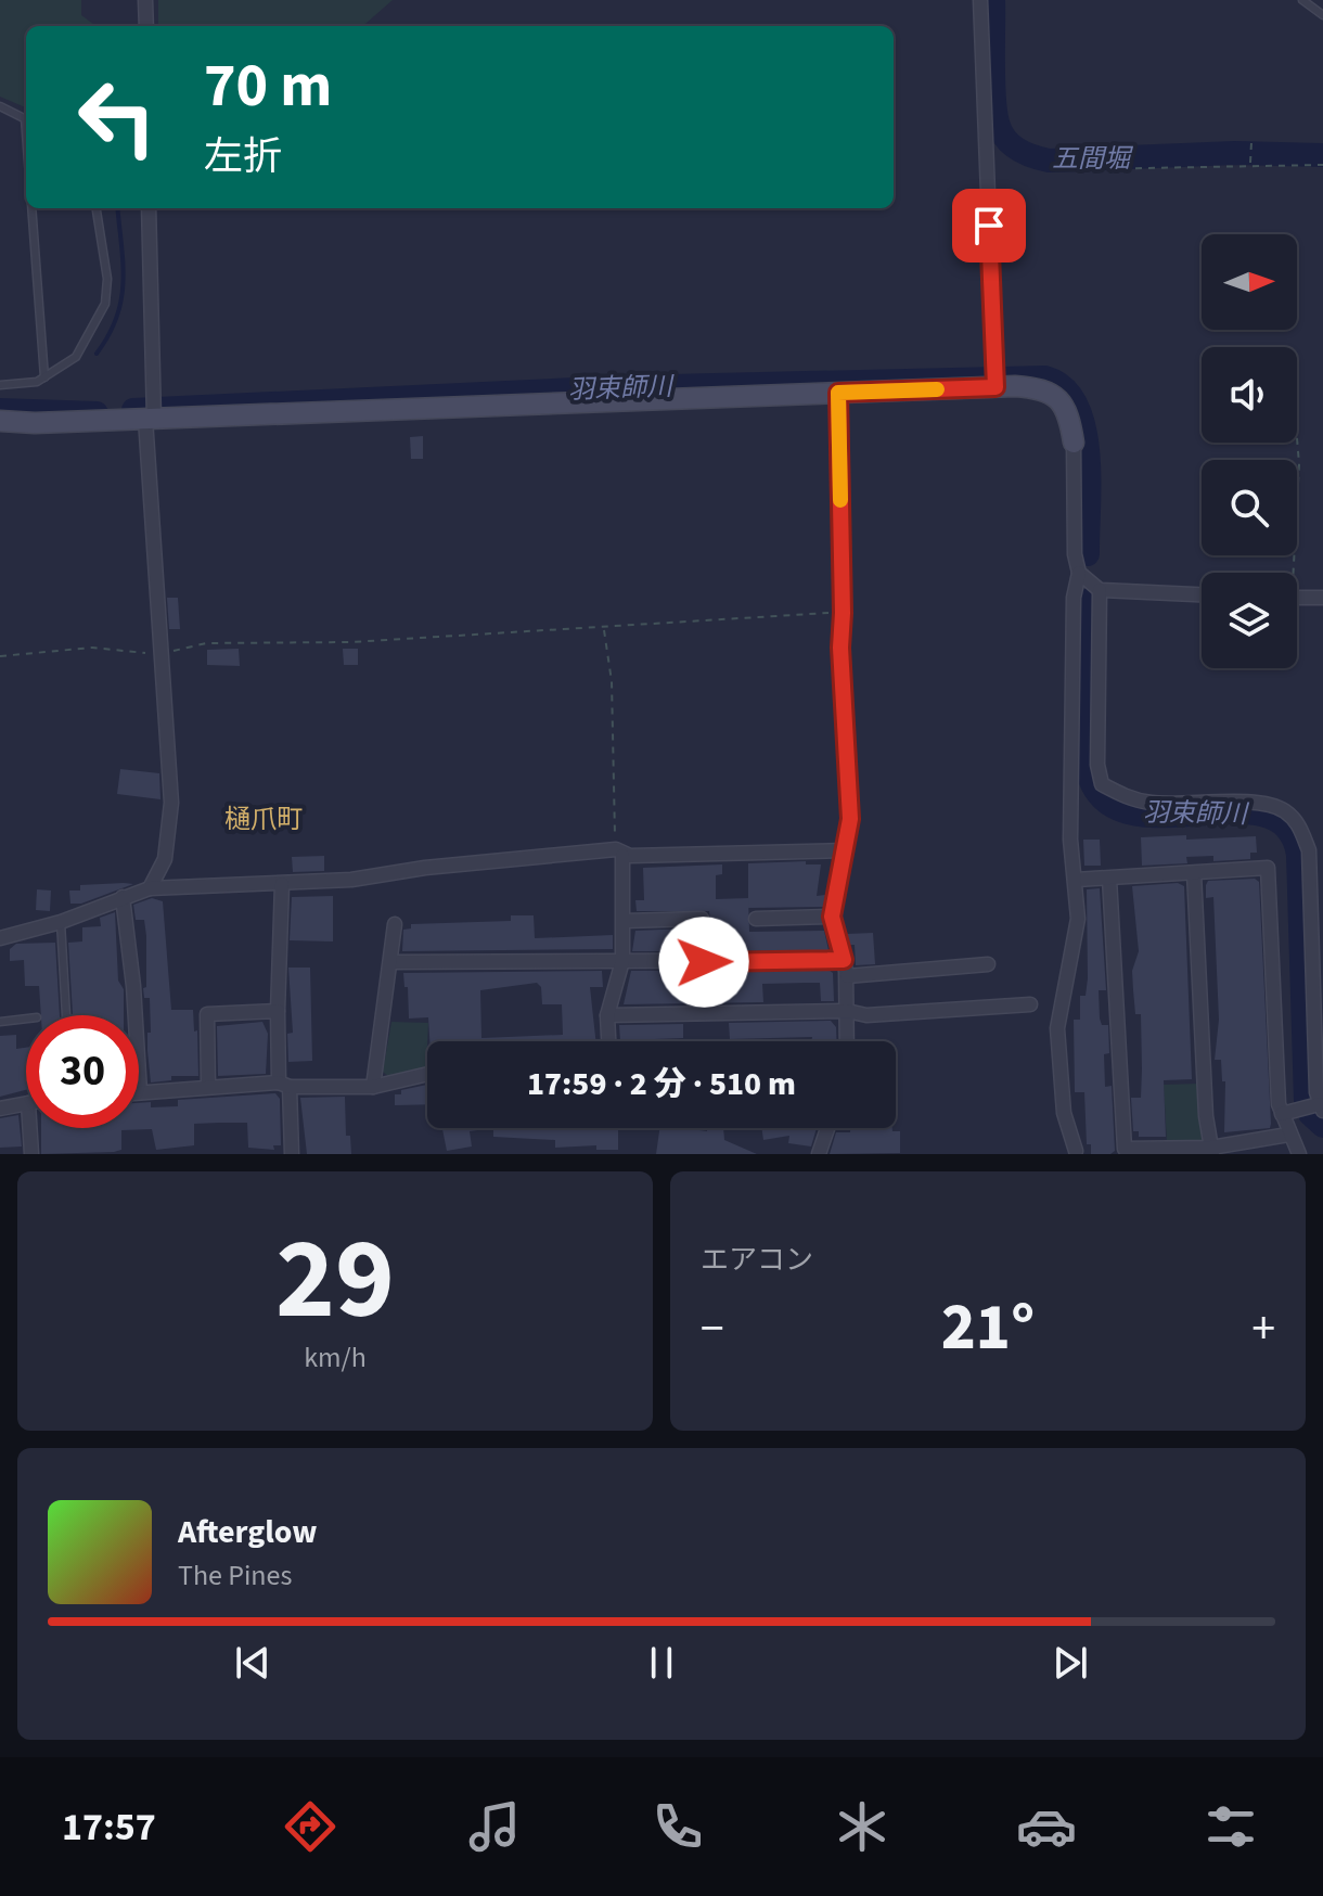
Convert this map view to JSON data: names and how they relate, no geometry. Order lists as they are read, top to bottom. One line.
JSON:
{"districts":["樋爪町"],"water":["五間堀","羽束師川"],"north":"right","page":{"turn":["70 m","左折"],"limit":"30","trip":"17:59 · 2 分 · 510 m","tile":[["29","km/h"],"エアコン"],"heat":["−","21°","+"],"song":["Afterglow","The Pines"],"tabs":"17:57"}}
